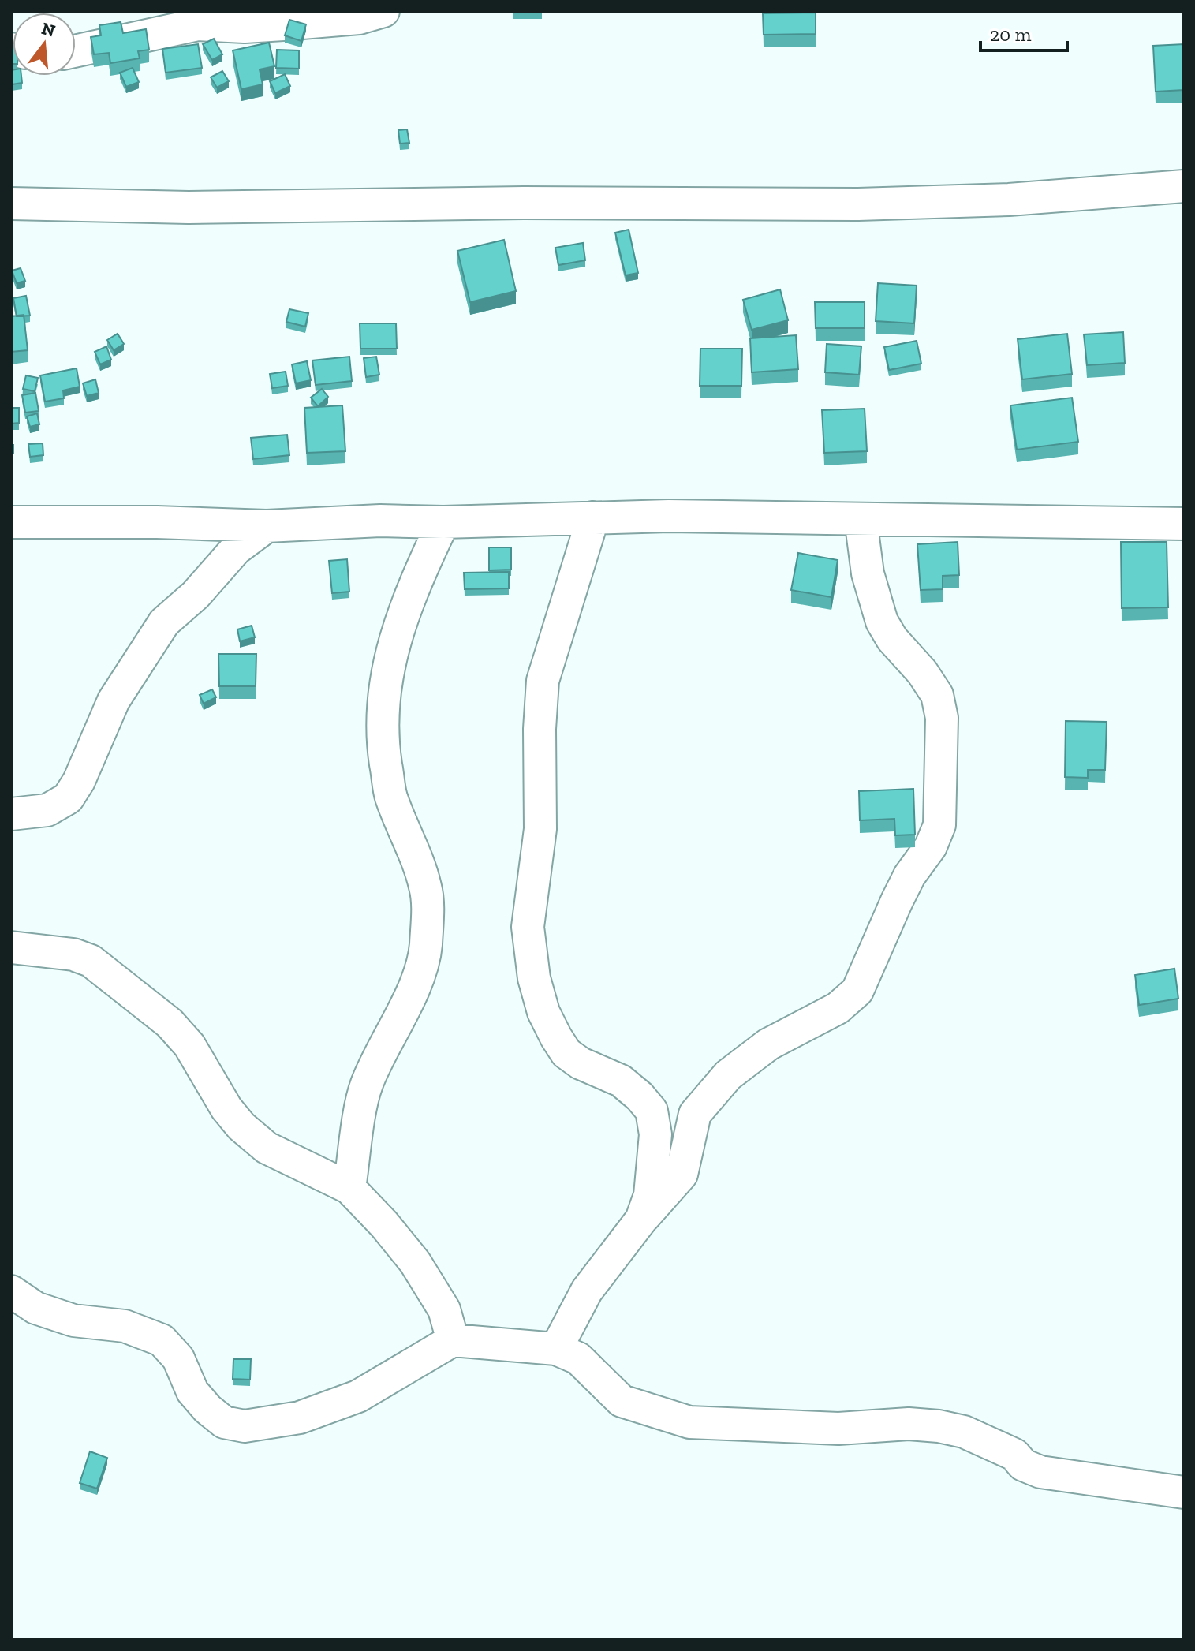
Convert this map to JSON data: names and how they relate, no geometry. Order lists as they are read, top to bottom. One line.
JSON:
{"scale_bar":"20 m","north":"top"}
